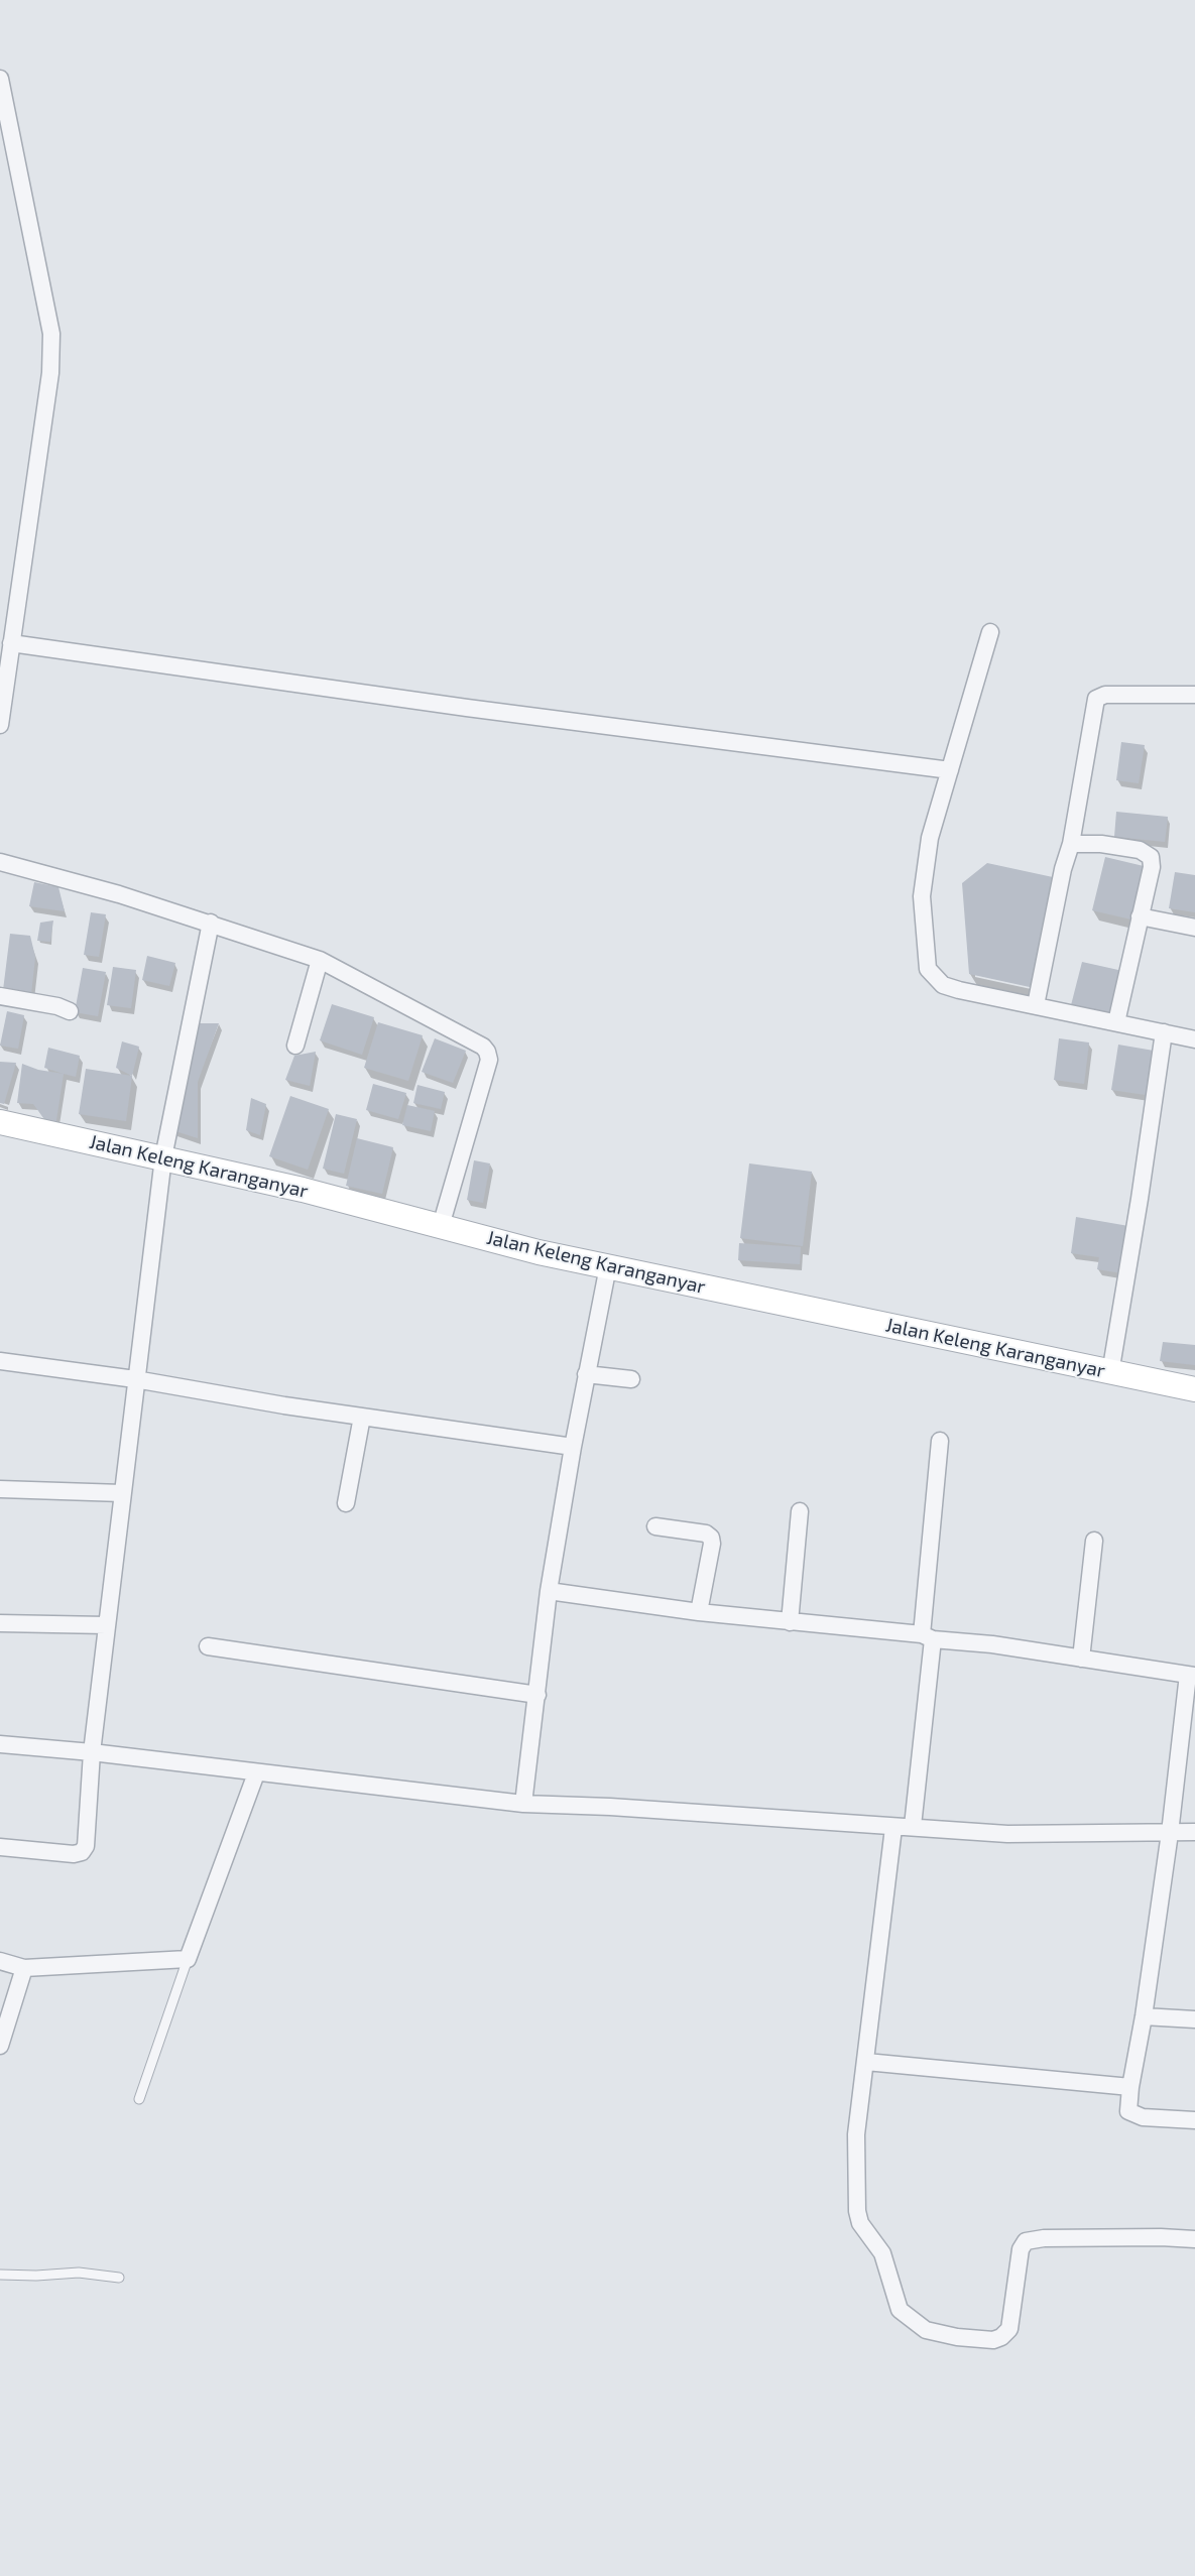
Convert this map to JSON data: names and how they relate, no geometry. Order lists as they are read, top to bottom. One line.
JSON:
{"streets":{"main road":["Jalan Keleng Karanganyar"]}}
